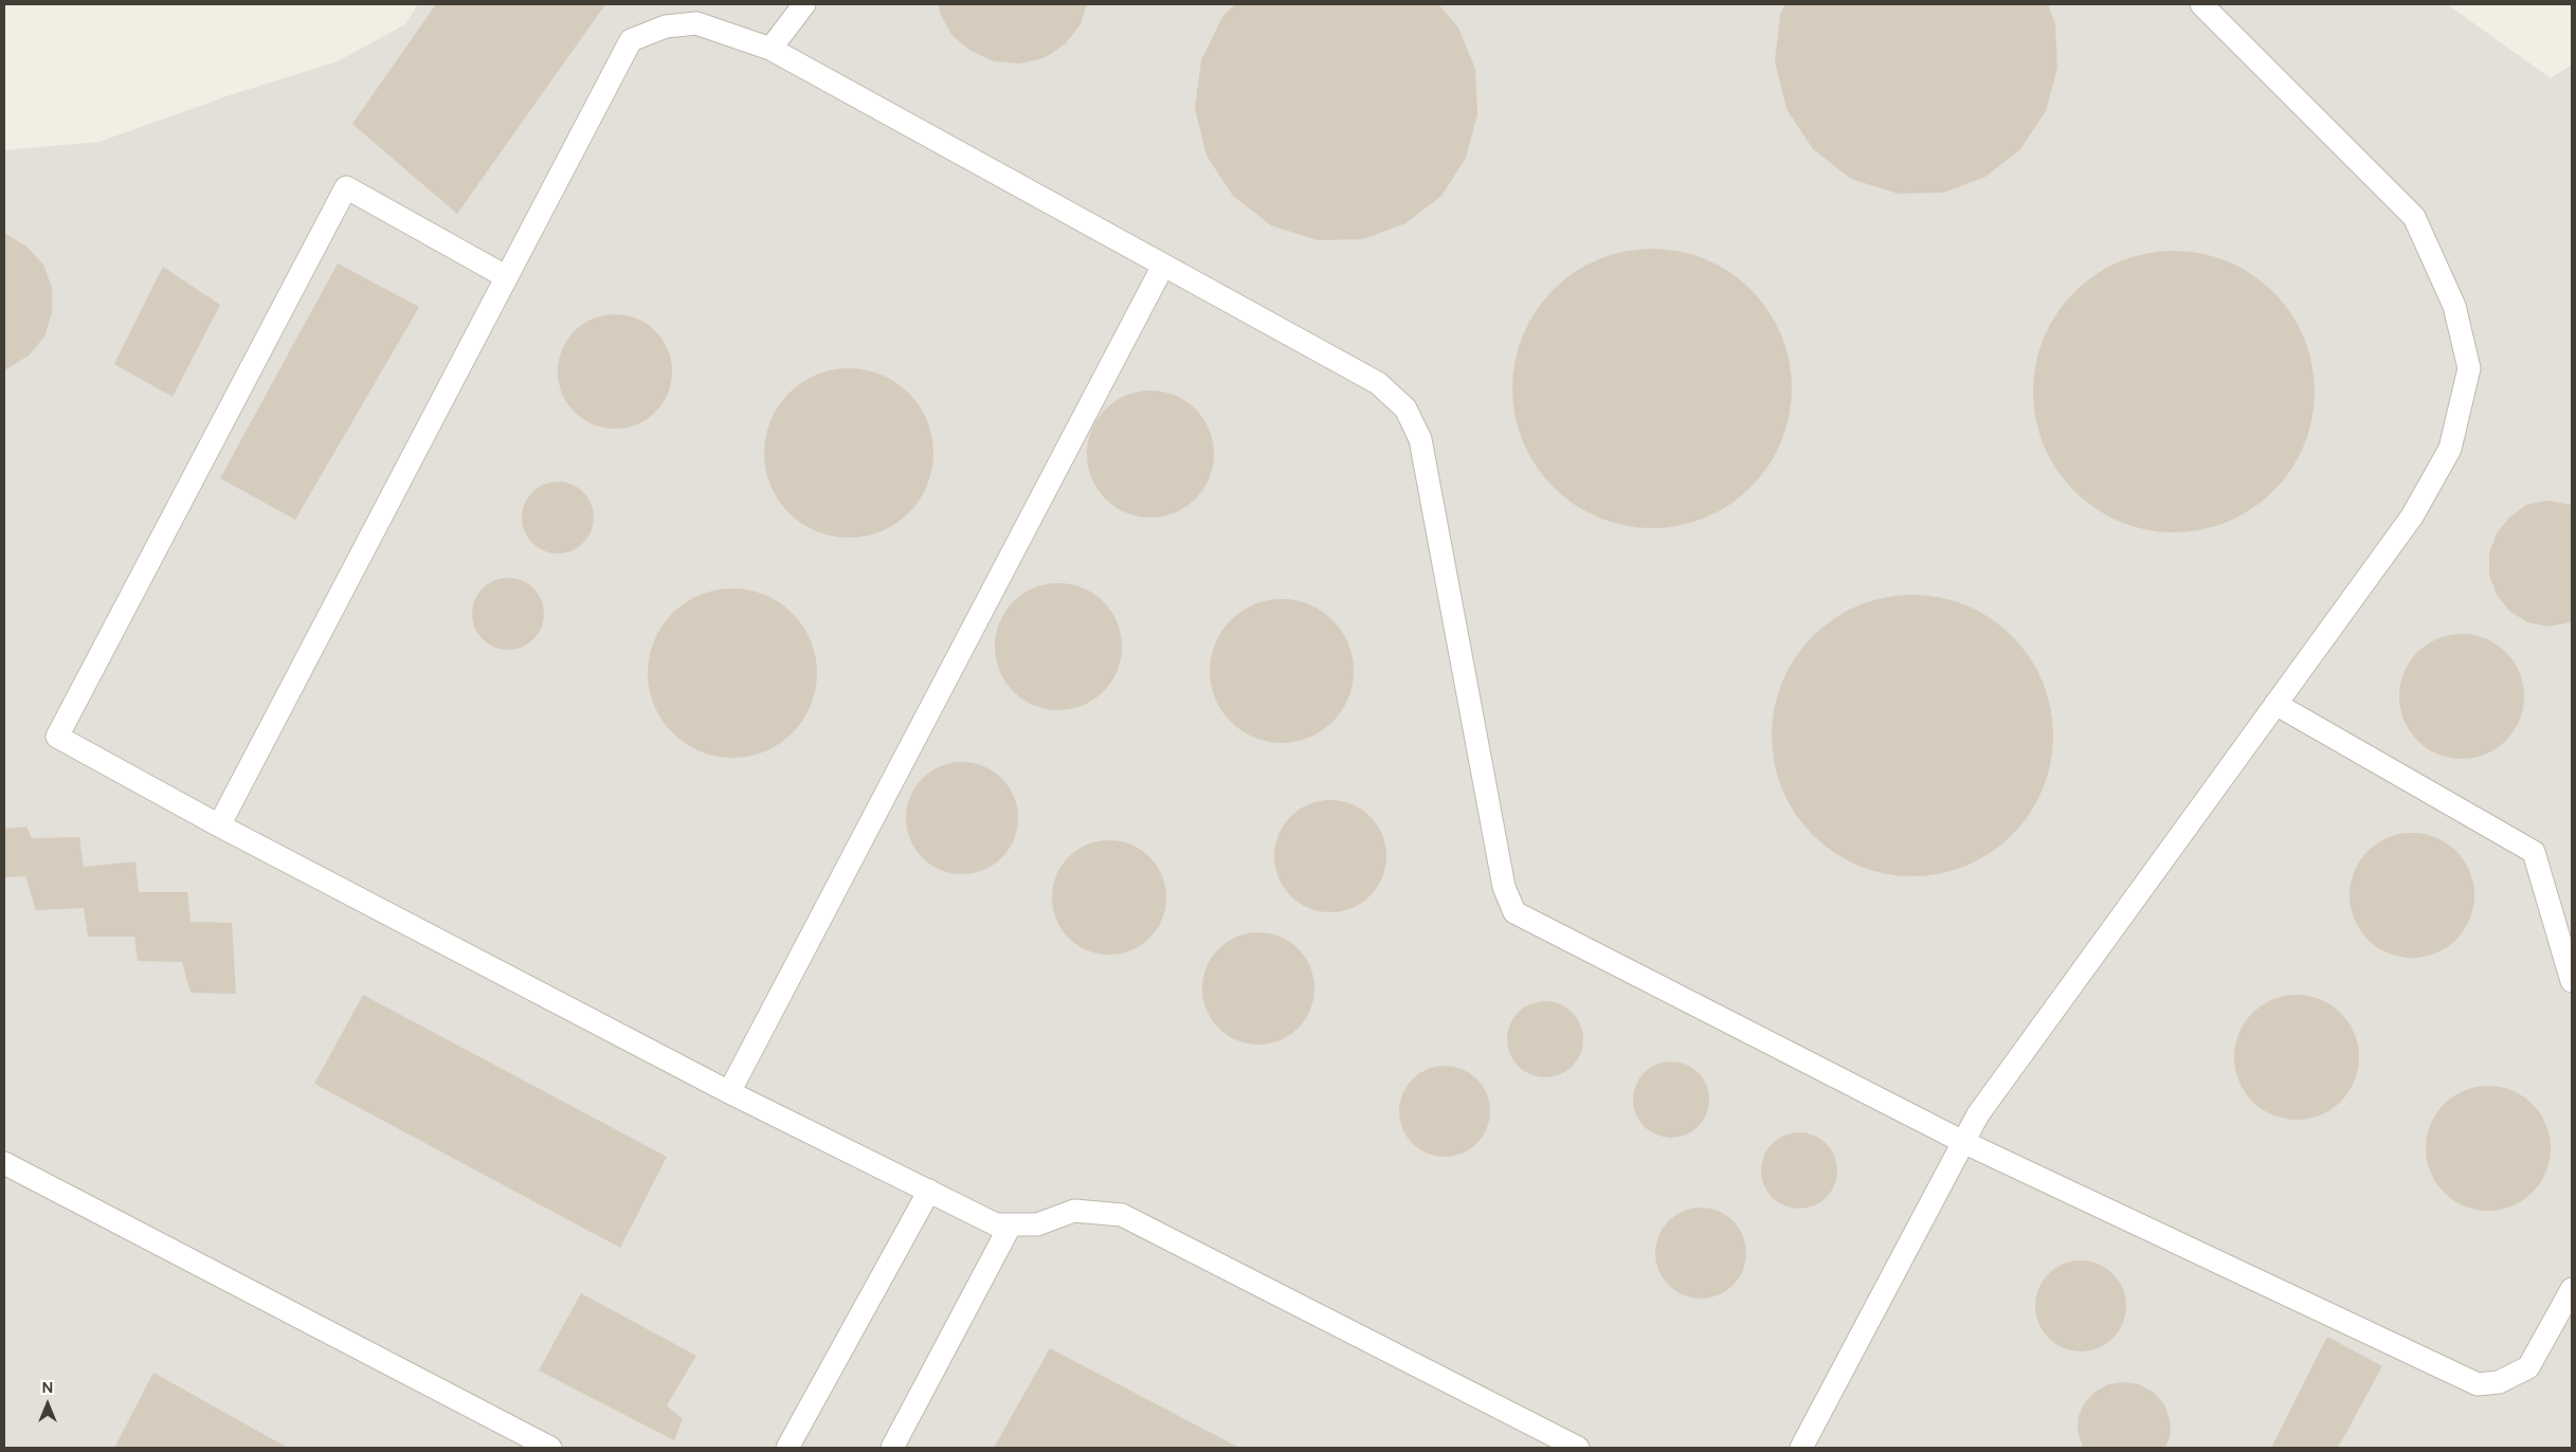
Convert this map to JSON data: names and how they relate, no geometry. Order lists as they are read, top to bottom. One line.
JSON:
{"north":"top"}
